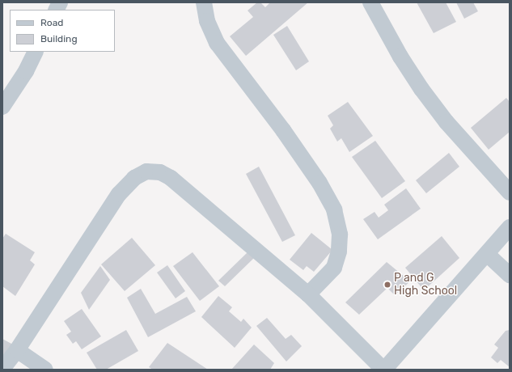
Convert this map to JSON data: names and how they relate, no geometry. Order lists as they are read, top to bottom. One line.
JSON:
{"places":["P and G High School"],"legend":["Road","Building"]}
